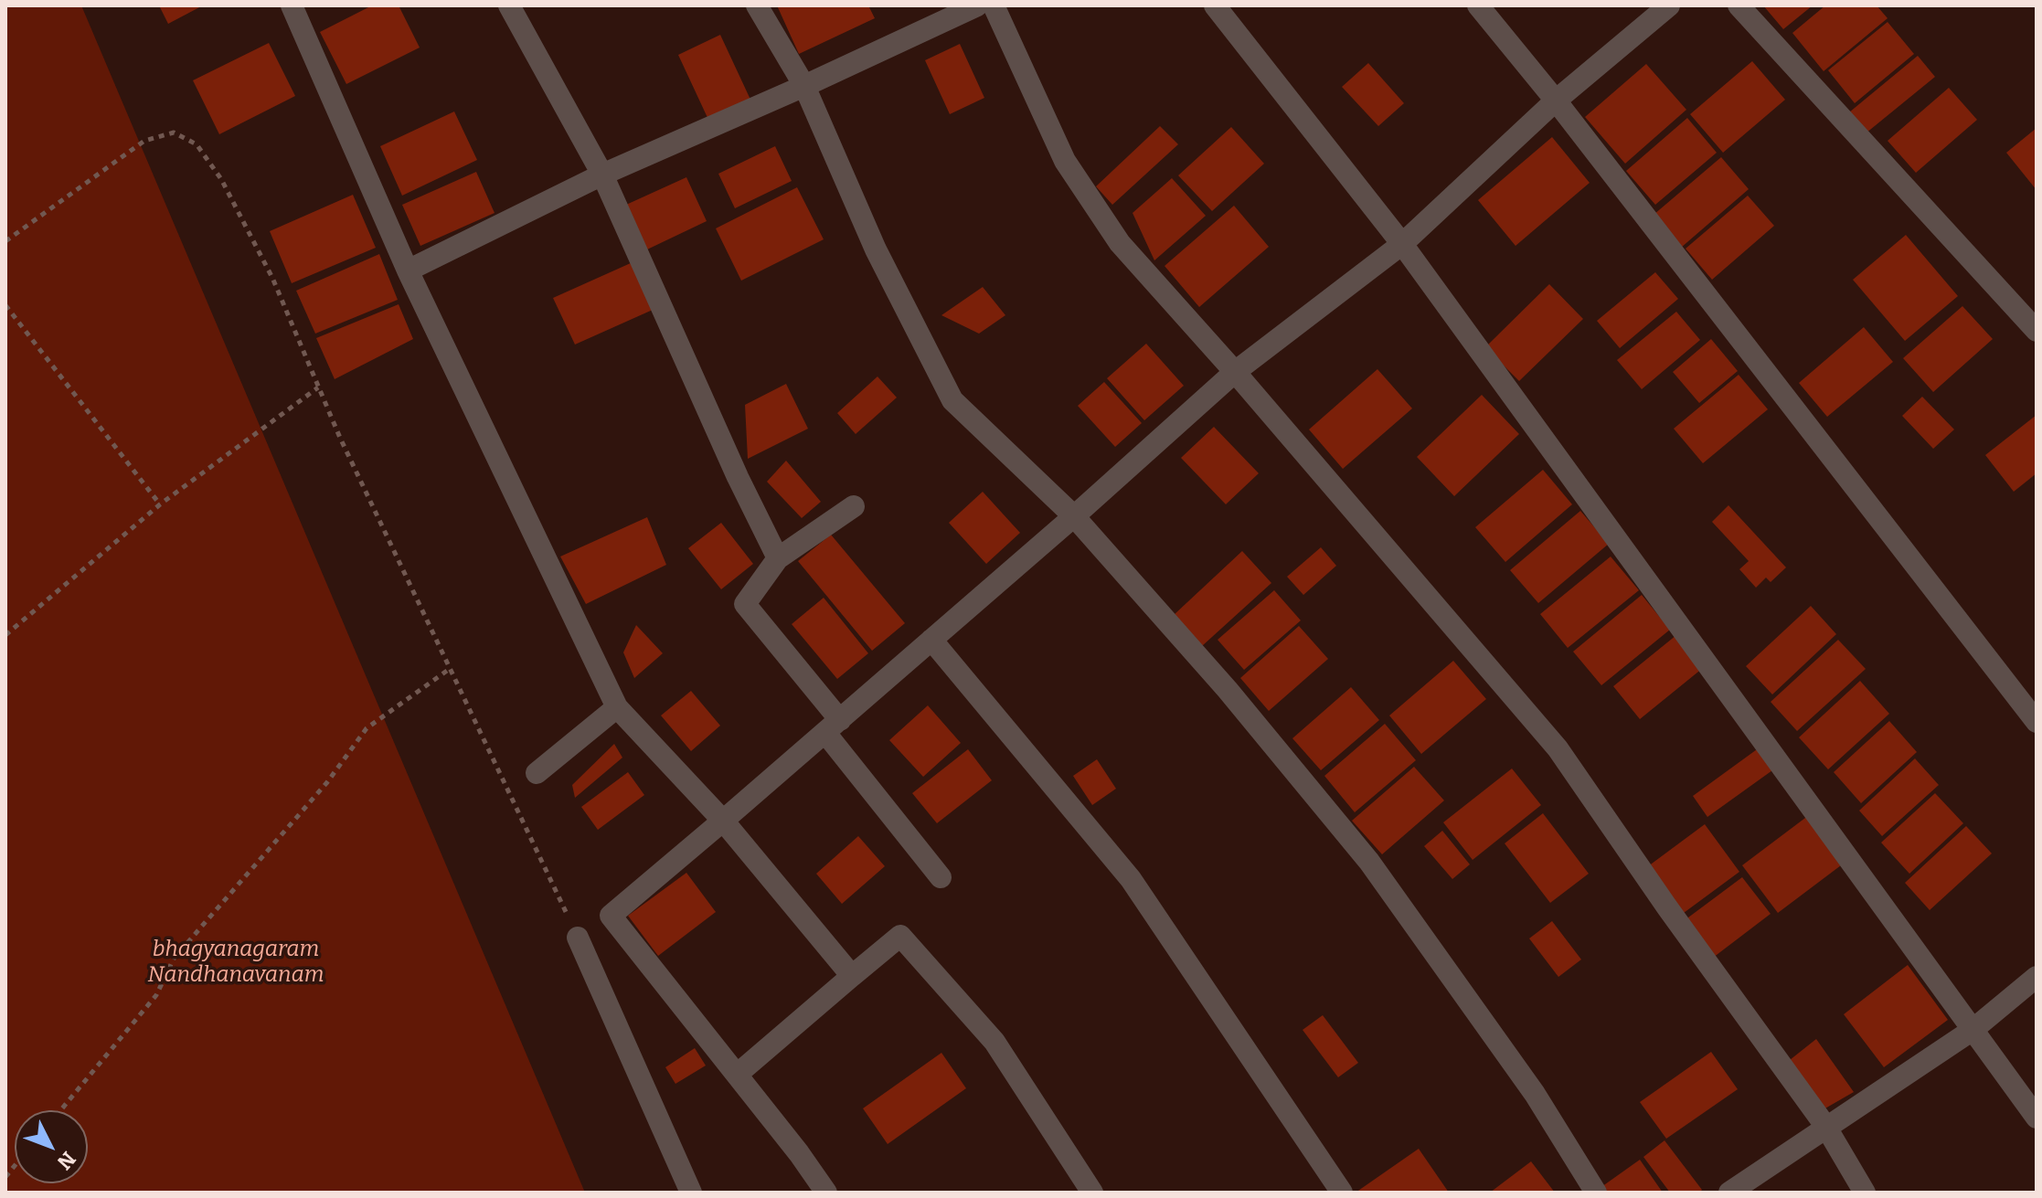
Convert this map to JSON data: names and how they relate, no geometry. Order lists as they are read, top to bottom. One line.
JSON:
{"parks":["bhagyanagaram Nandhanavanam"],"north":"bottom right"}
